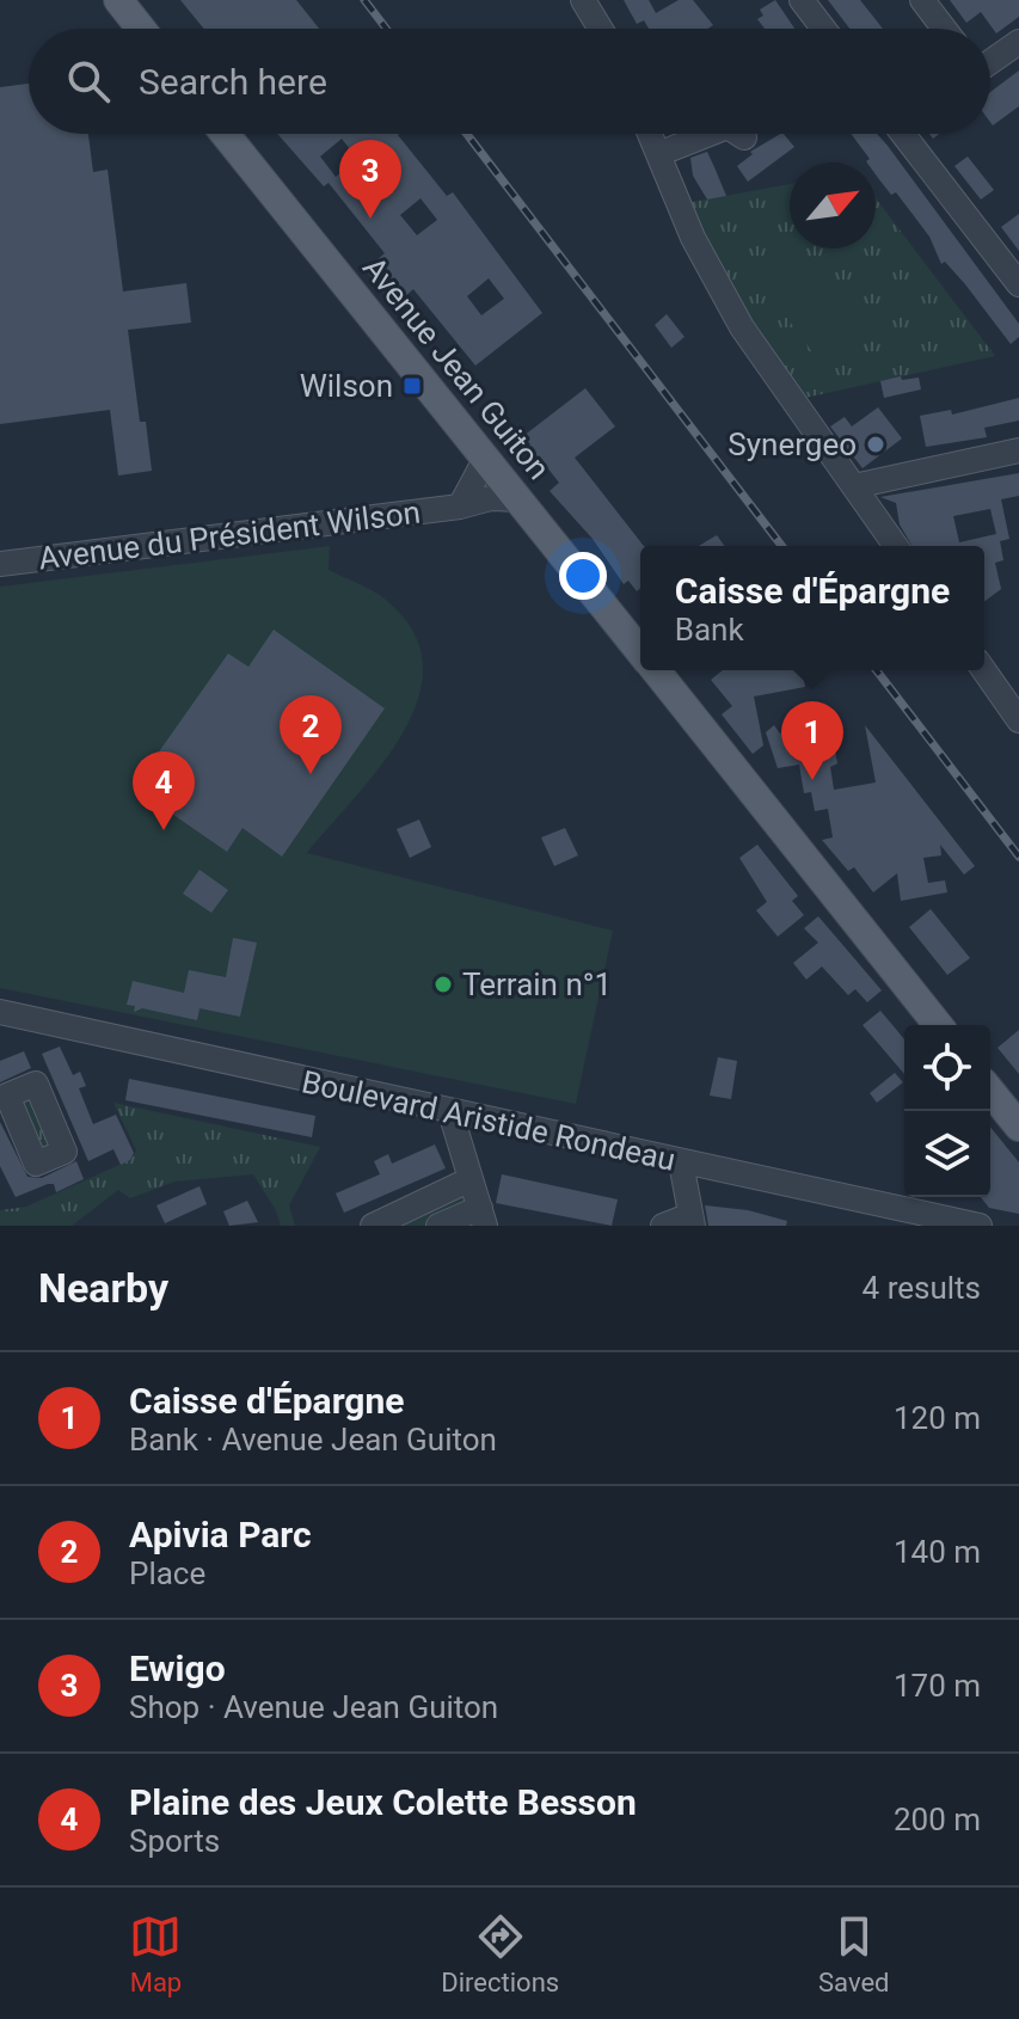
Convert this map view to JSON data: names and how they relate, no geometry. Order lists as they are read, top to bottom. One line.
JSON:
{"streets":{"main road":["Avenue Jean Guiton"],"street":["Avenue du Président Wilson","Boulevard Aristide Rondeau"]},"crossings":[["Avenue Jean Guiton","Avenue du Président Wilson"]],"places":{"transit":["Wilson"],"other":["Synergeo","Terrain n°1"]},"north":"top right","page":{"search":"Search here","pins":["3","2","1","4"],"popup":["Caisse d'Épargne","Bank"],"heading":["Nearby","4 results"],"list":[{"mark":"1","name":"Caisse d'Épargne","note":"Bank · Avenue Jean Guiton","value":"120 m"},{"mark":"2","name":"Apivia Parc","note":"Place","value":"140 m"},{"mark":"3","name":"Ewigo","note":"Shop · Avenue Jean Guiton","value":"170 m"},{"mark":"4","name":"Plaine des Jeux Colette Besson","note":"Sports","value":"200 m"}],"nav":["Map","Directions","Saved"]}}
